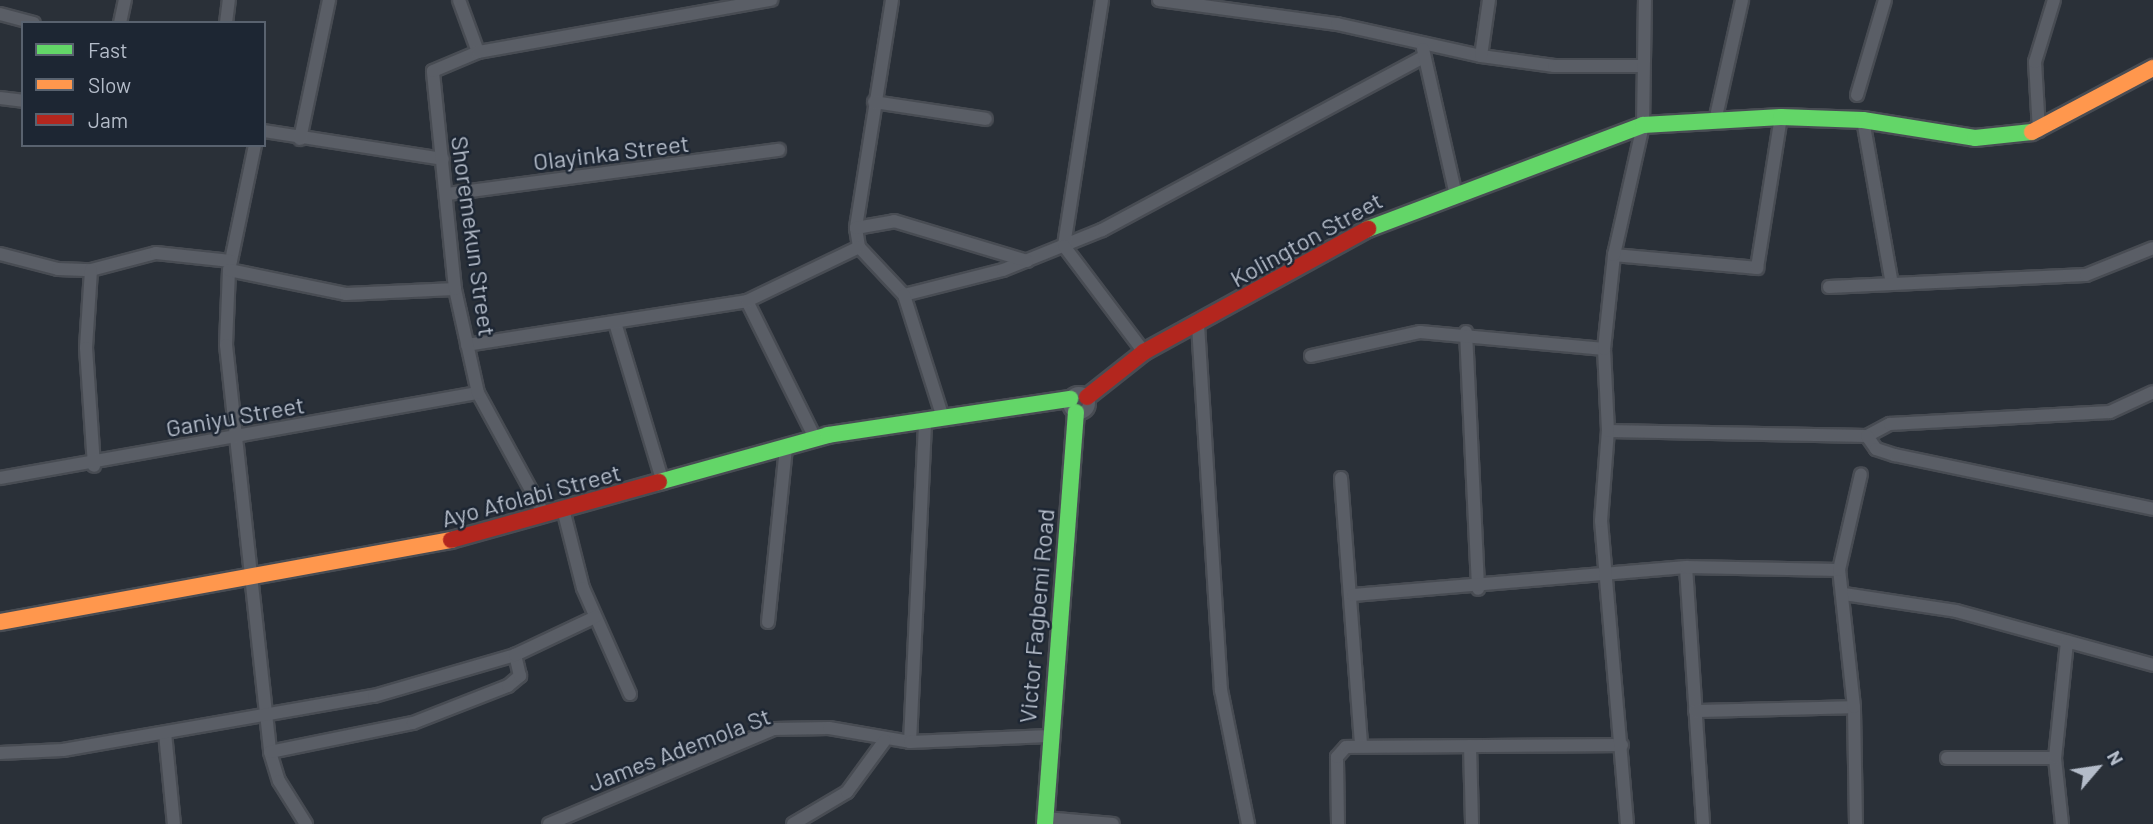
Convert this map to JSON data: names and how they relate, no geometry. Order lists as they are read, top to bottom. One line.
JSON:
{"streets":{"street":["Olayinka Street","Shoremekun Street","Kolington Street","Ganiyu Street","Ayo Afolabi Street","Victor Fagbemi Road","James Ademola St"]},"crossings":[["Olayinka Street","Shoremekun Street"],["Shoremekun Street","Ganiyu Street"],["Shoremekun Street","Ayo Afolabi Street"],["Ayo Afolabi Street","Victor Fagbemi Road"],["Victor Fagbemi Road","James Ademola St"]],"legend":["Fast","Slow","Jam"],"north":"top right"}
